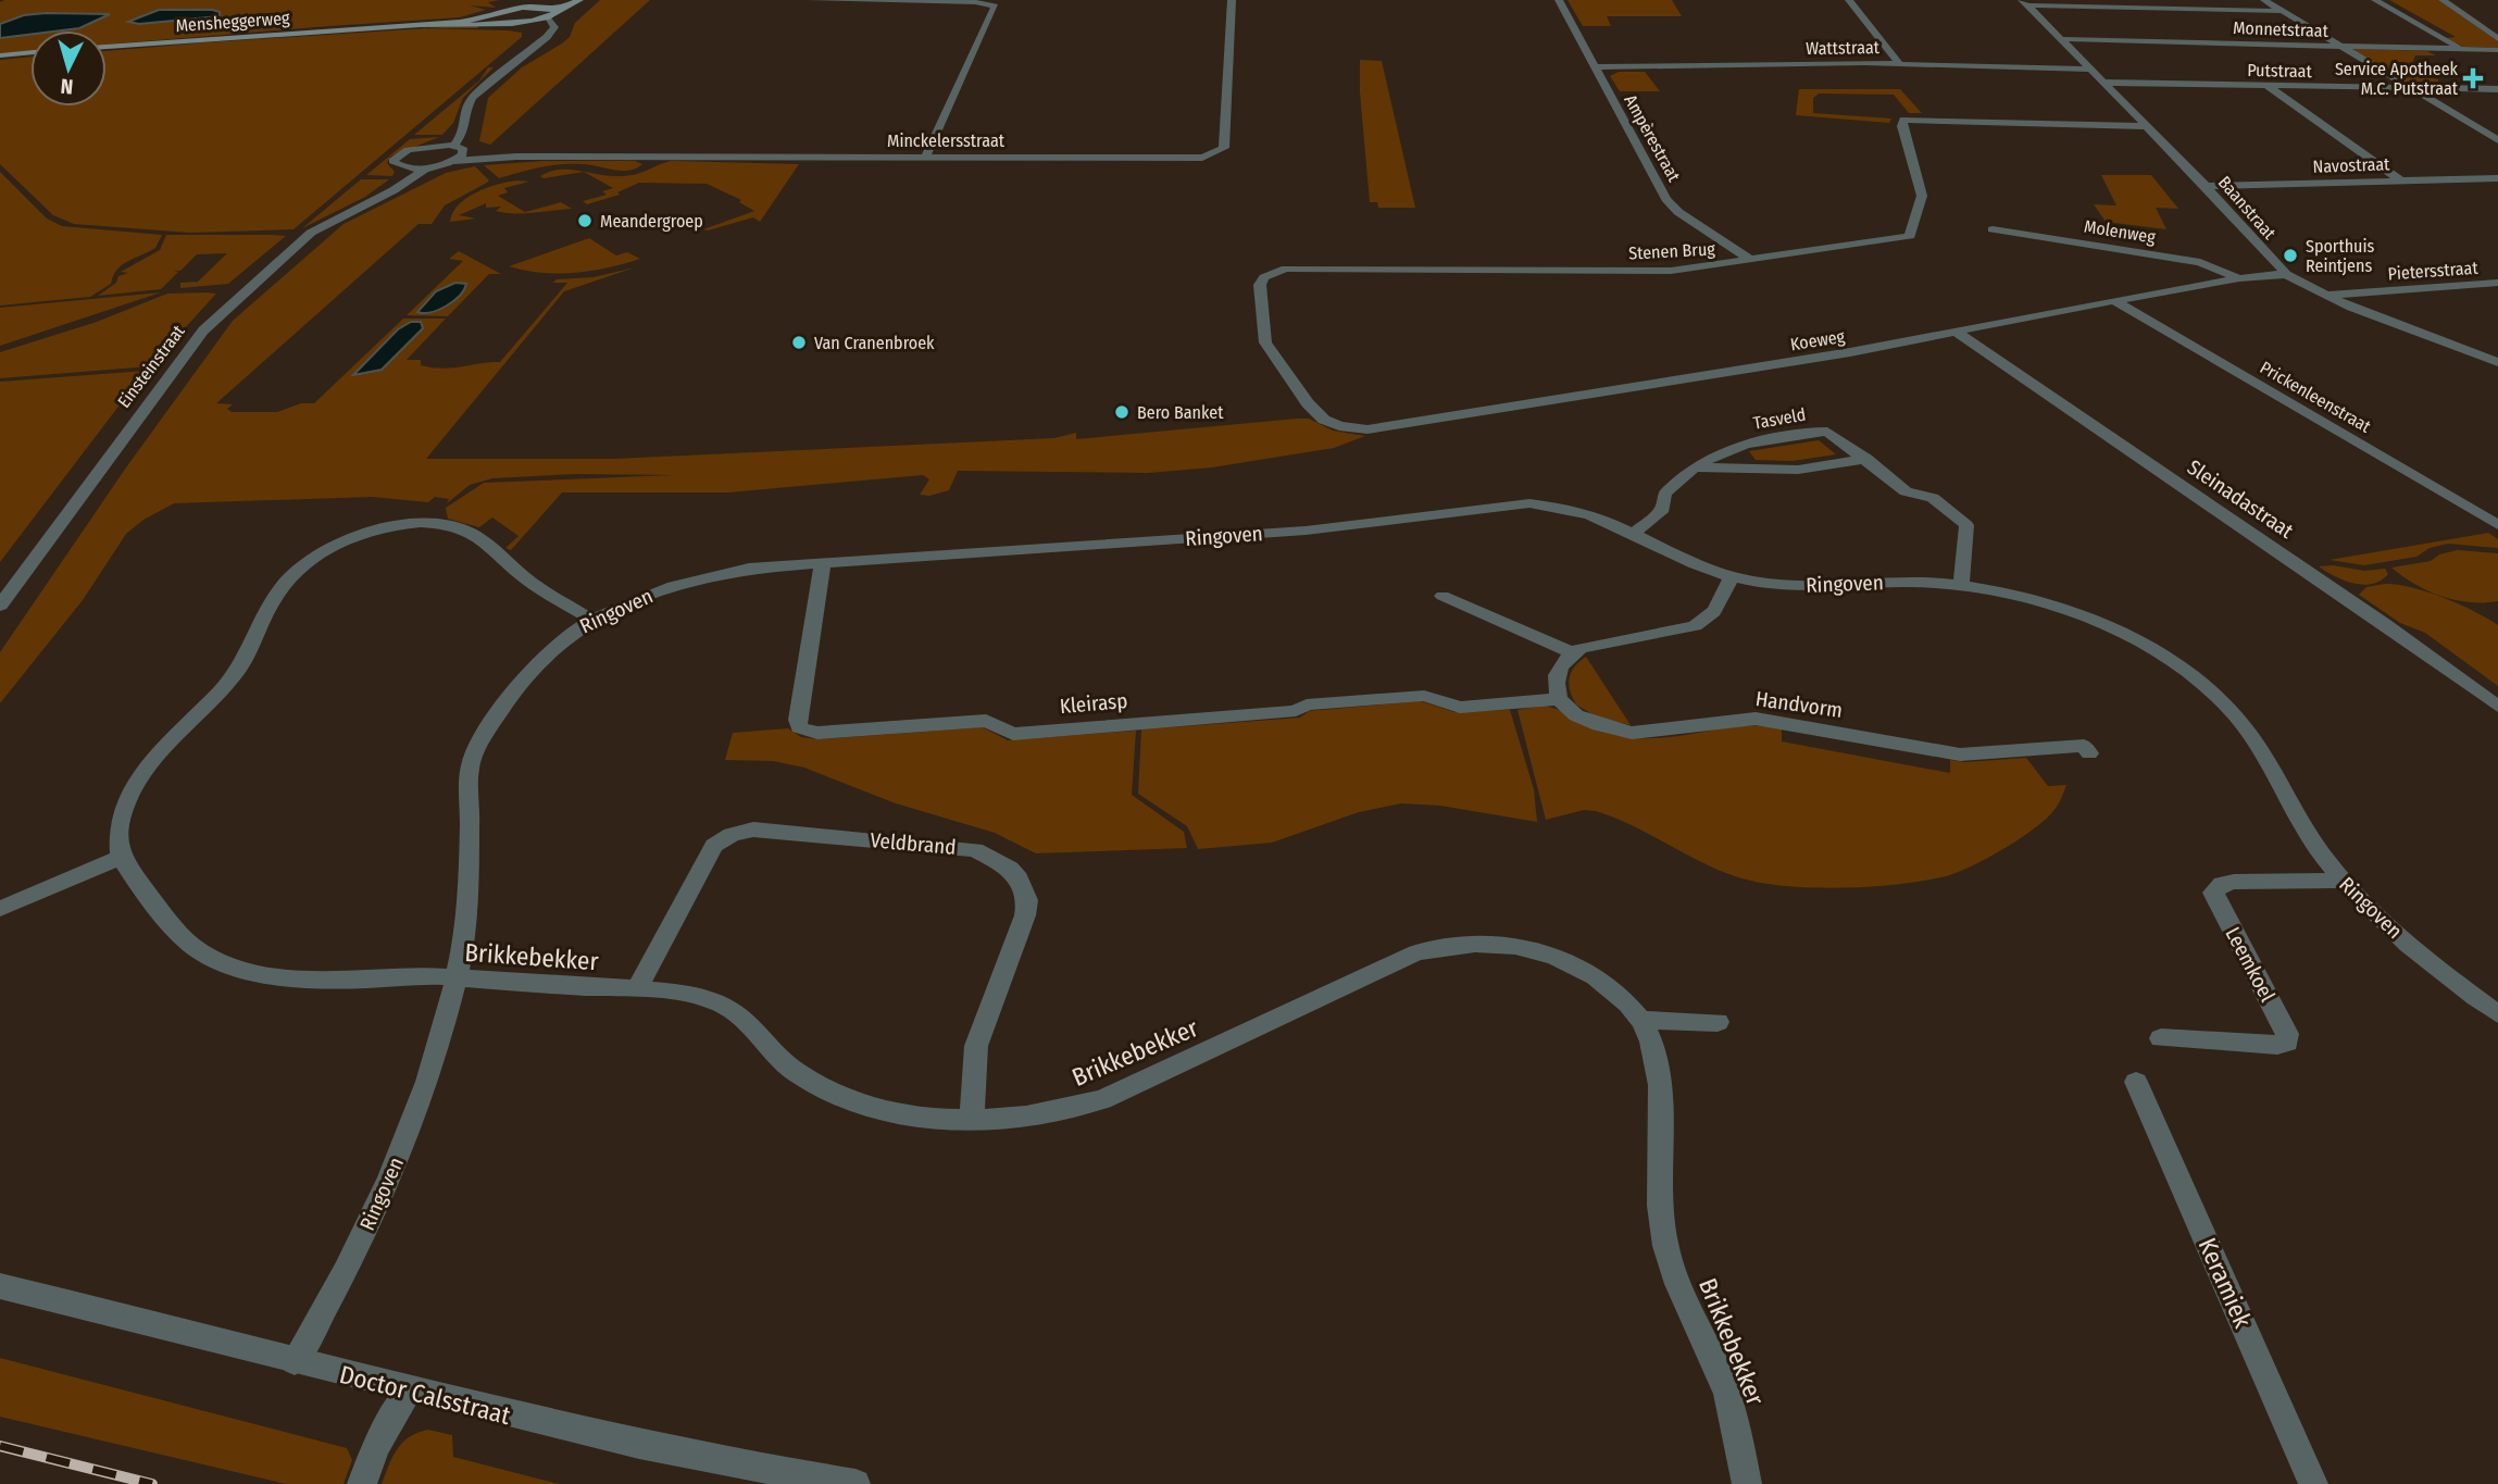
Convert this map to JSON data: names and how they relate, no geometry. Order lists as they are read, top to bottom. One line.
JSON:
{"streets":{"main road":["Mensheggerweg"],"street":["Monnetstraat","Wattstraat","Putstraat","Ampèrestraat","Minckelersstraat","Navostraat","Baanstraat","Molenweg","Stenen Brug","Pietersstraat","Koeweg","Einsteinstraat","Prickenleenstraat","Tasveld","Sleinadastraat","Ringoven","Kleirasp","Handvorm","Veldbrand","Brikkebekker","Leemkoel","Keramiek","Doctor Calsstraat"]},"crossings":[["Monnetstraat","Baanstraat"],["Wattstraat","Ampèrestraat"],["Wattstraat","Baanstraat"],["Putstraat","Baanstraat"],["Ampèrestraat","Stenen Brug"],["Navostraat","Baanstraat"],["Baanstraat","Stenen Brug"],["Baanstraat","Pietersstraat"],["Baanstraat","Koeweg"],["Molenweg","Koeweg"],["Stenen Brug","Koeweg"],["Koeweg","Prickenleenstraat"],["Koeweg","Sleinadastraat"],["Tasveld","Ringoven"],["Ringoven","Kleirasp"],["Ringoven","Brikkebekker"],["Ringoven","Leemkoel"],["Ringoven","Doctor Calsstraat"],["Kleirasp","Handvorm"],["Veldbrand","Brikkebekker"]],"places":{"health":["Service Apotheek M.C. Putstraat"],"other":["Meandergroep","Sporthuis Reintjens","Van Cranenbroek","Bero Banket"]},"north":"bottom"}
